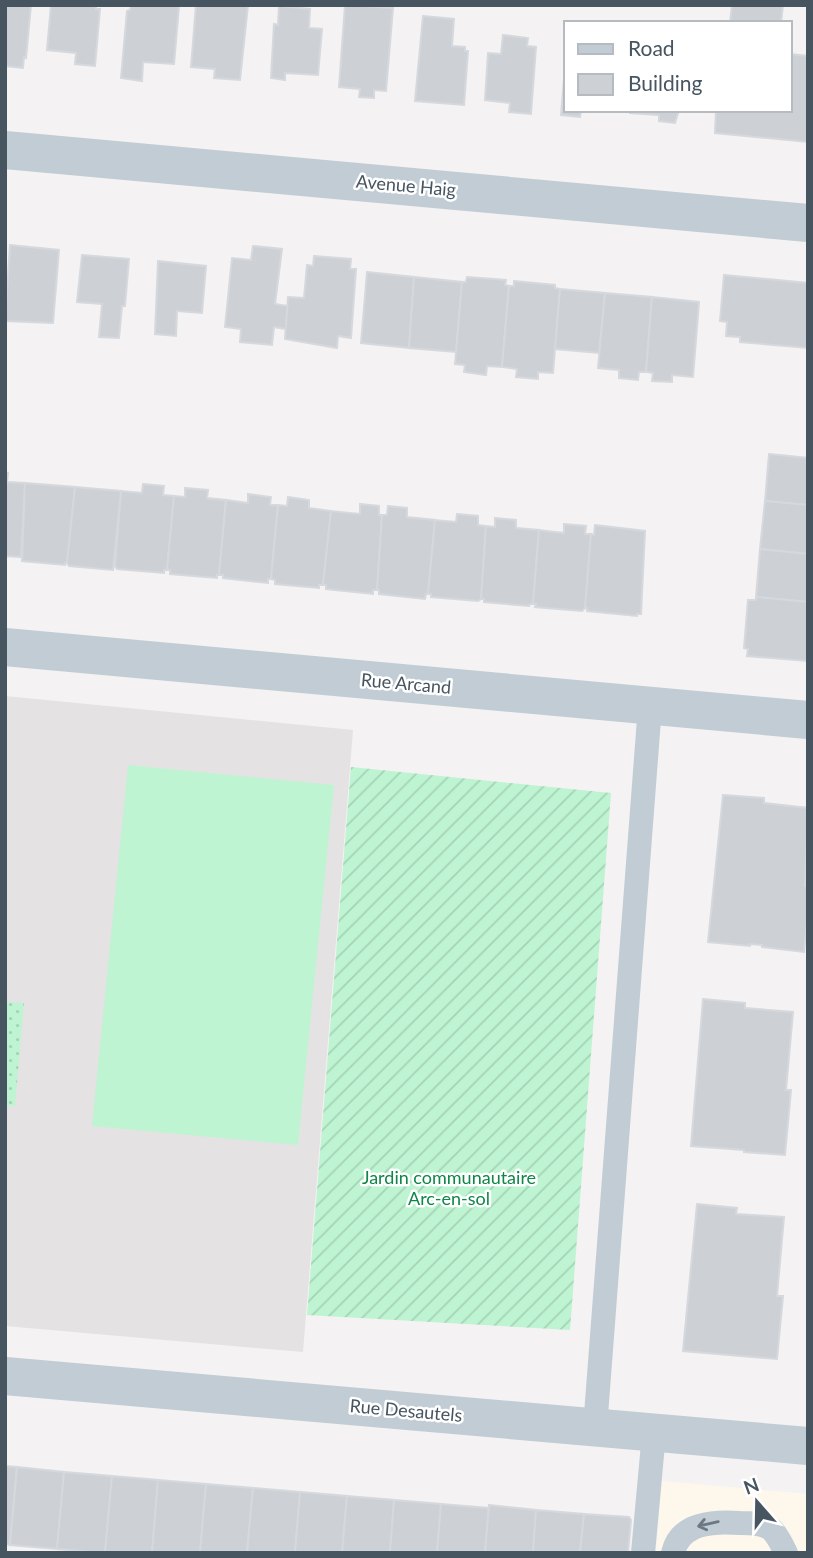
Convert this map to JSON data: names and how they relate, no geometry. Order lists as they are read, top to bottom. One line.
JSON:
{"streets":{"street":["Avenue Haig","Rue Arcand","Rue Desautels"]},"parks":["Jardin communautaire Arc-en-sol"],"legend":["Road","Building"],"north":"top"}
